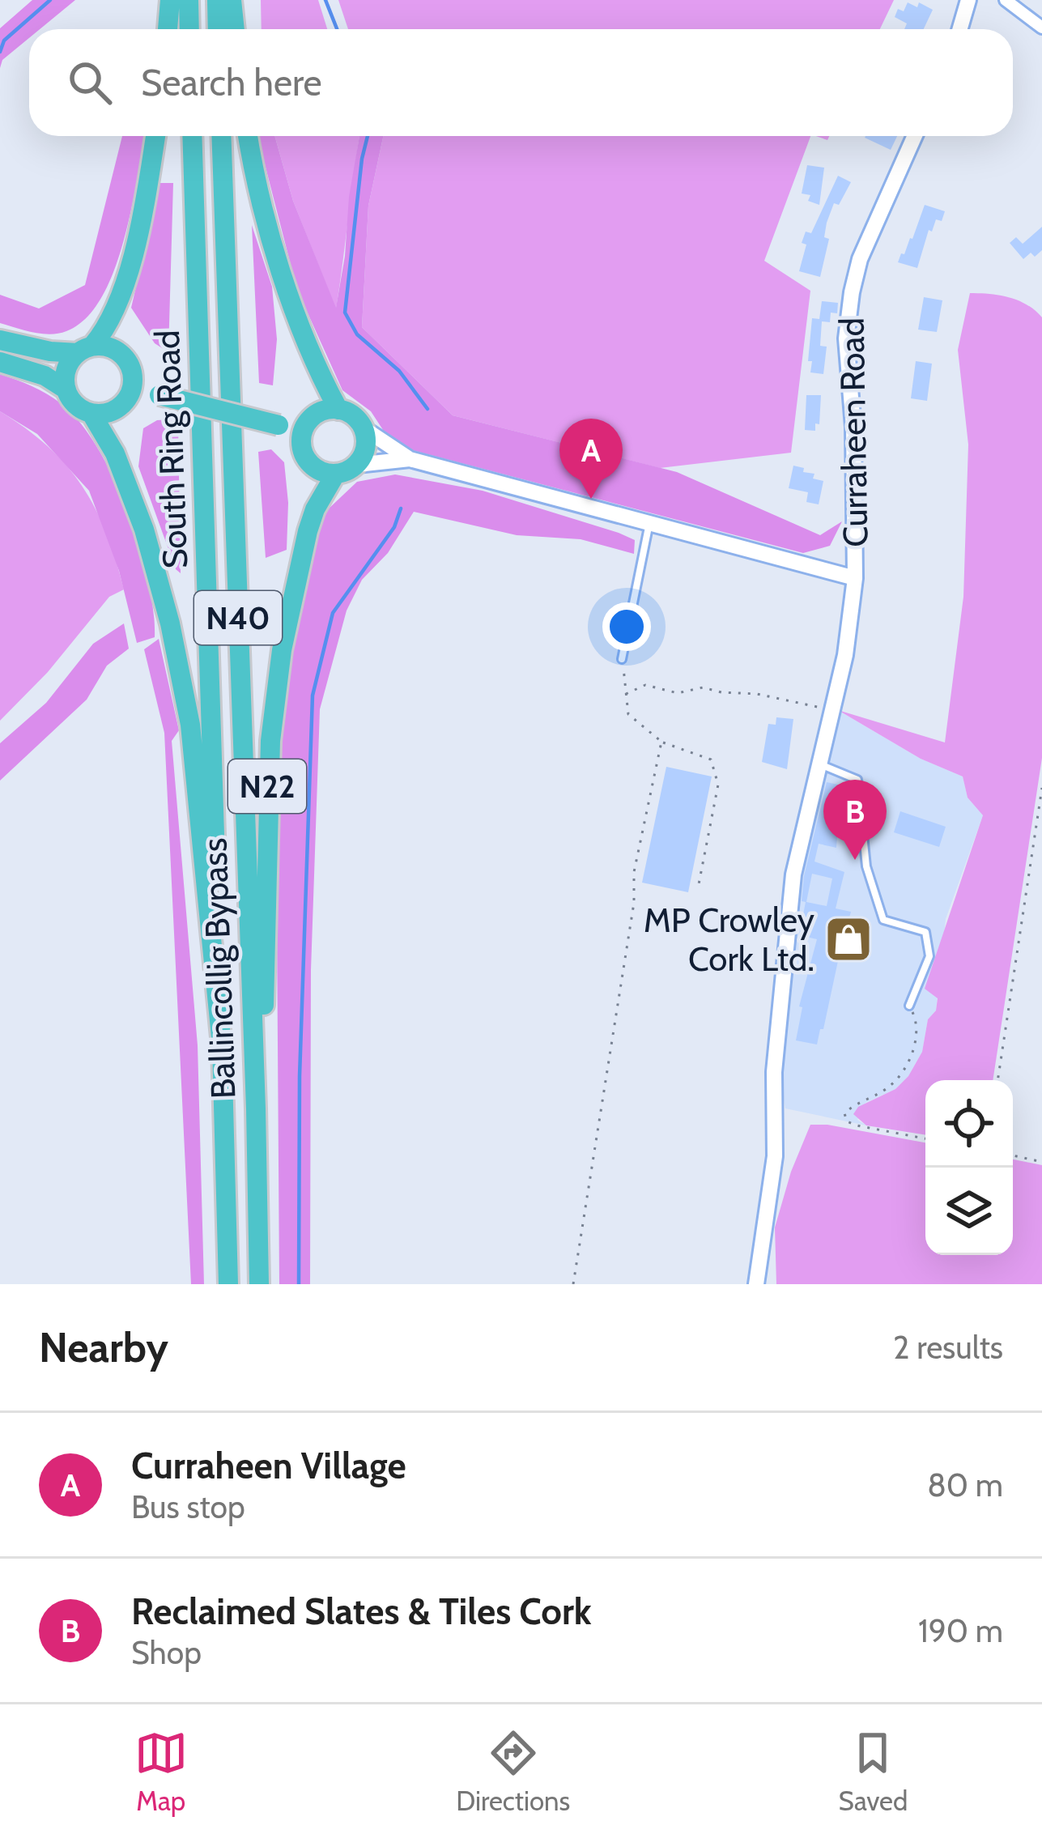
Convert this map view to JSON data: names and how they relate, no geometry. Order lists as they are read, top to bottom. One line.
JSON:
{"streets":{"highway":["South Ring Road","N40","N22","Ballincollig Bypass"],"street":["Curraheen Road"]},"crossings":[["South Ring Road","N22"],["South Ring Road","Ballincollig Bypass"],["N22","Ballincollig Bypass"]],"places":{"shop":["MP Crowley Cork Ltd."]},"page":{"search":"Search here","pins":["A","B"],"heading":["Nearby","2 results"],"list":[{"mark":"A","name":"Curraheen Village","note":"Bus stop","value":"80 m"},{"mark":"B","name":"Reclaimed Slates & Tiles Cork","note":"Shop","value":"190 m"}],"nav":["Map","Directions","Saved"]}}
